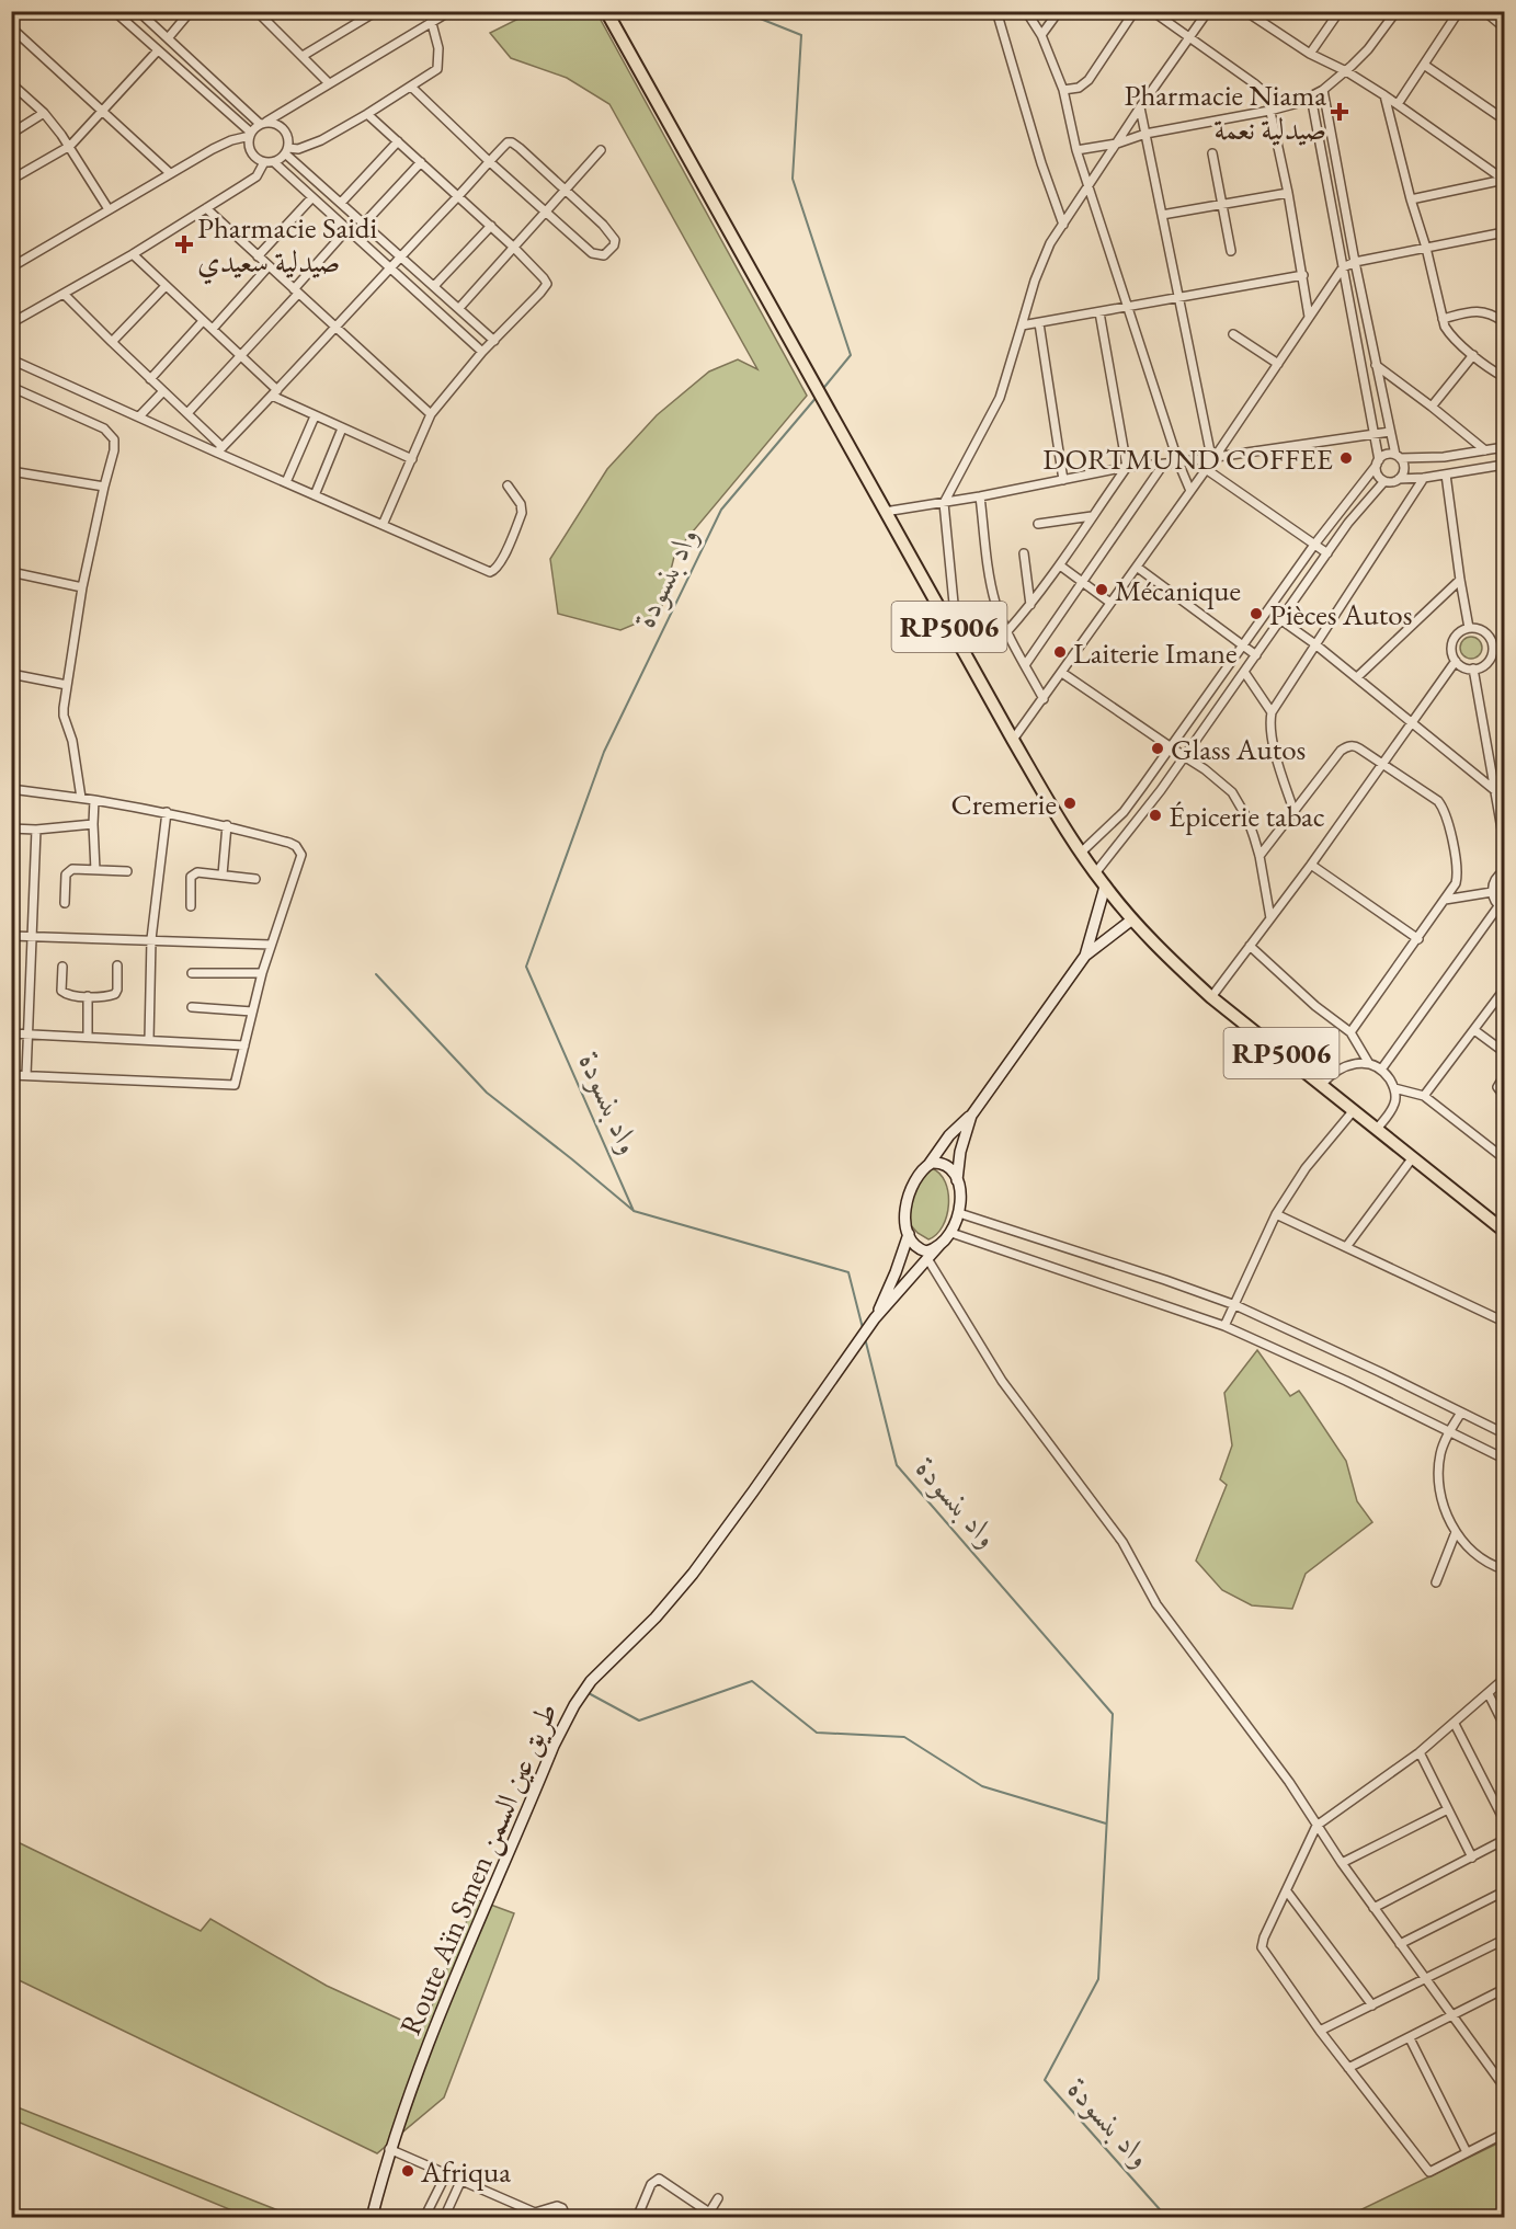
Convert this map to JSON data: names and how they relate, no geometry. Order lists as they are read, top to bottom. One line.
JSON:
{"streets":{"main road":["RP5006"],"street":["Route Aïn Smen طريق عين السمن"]},"water":["واد بنسودة"],"places":{"health":["Pharmacie Niama صيدلية نعمة","Pharmacie Saidi صيدلية سعيدي"],"other":["DORTMUND COFFEE","Mécanique","Pièces Autos","Laiterie Imane","Glass Autos","Cremerie","Épicerie tabac","Afriqua"]}}
